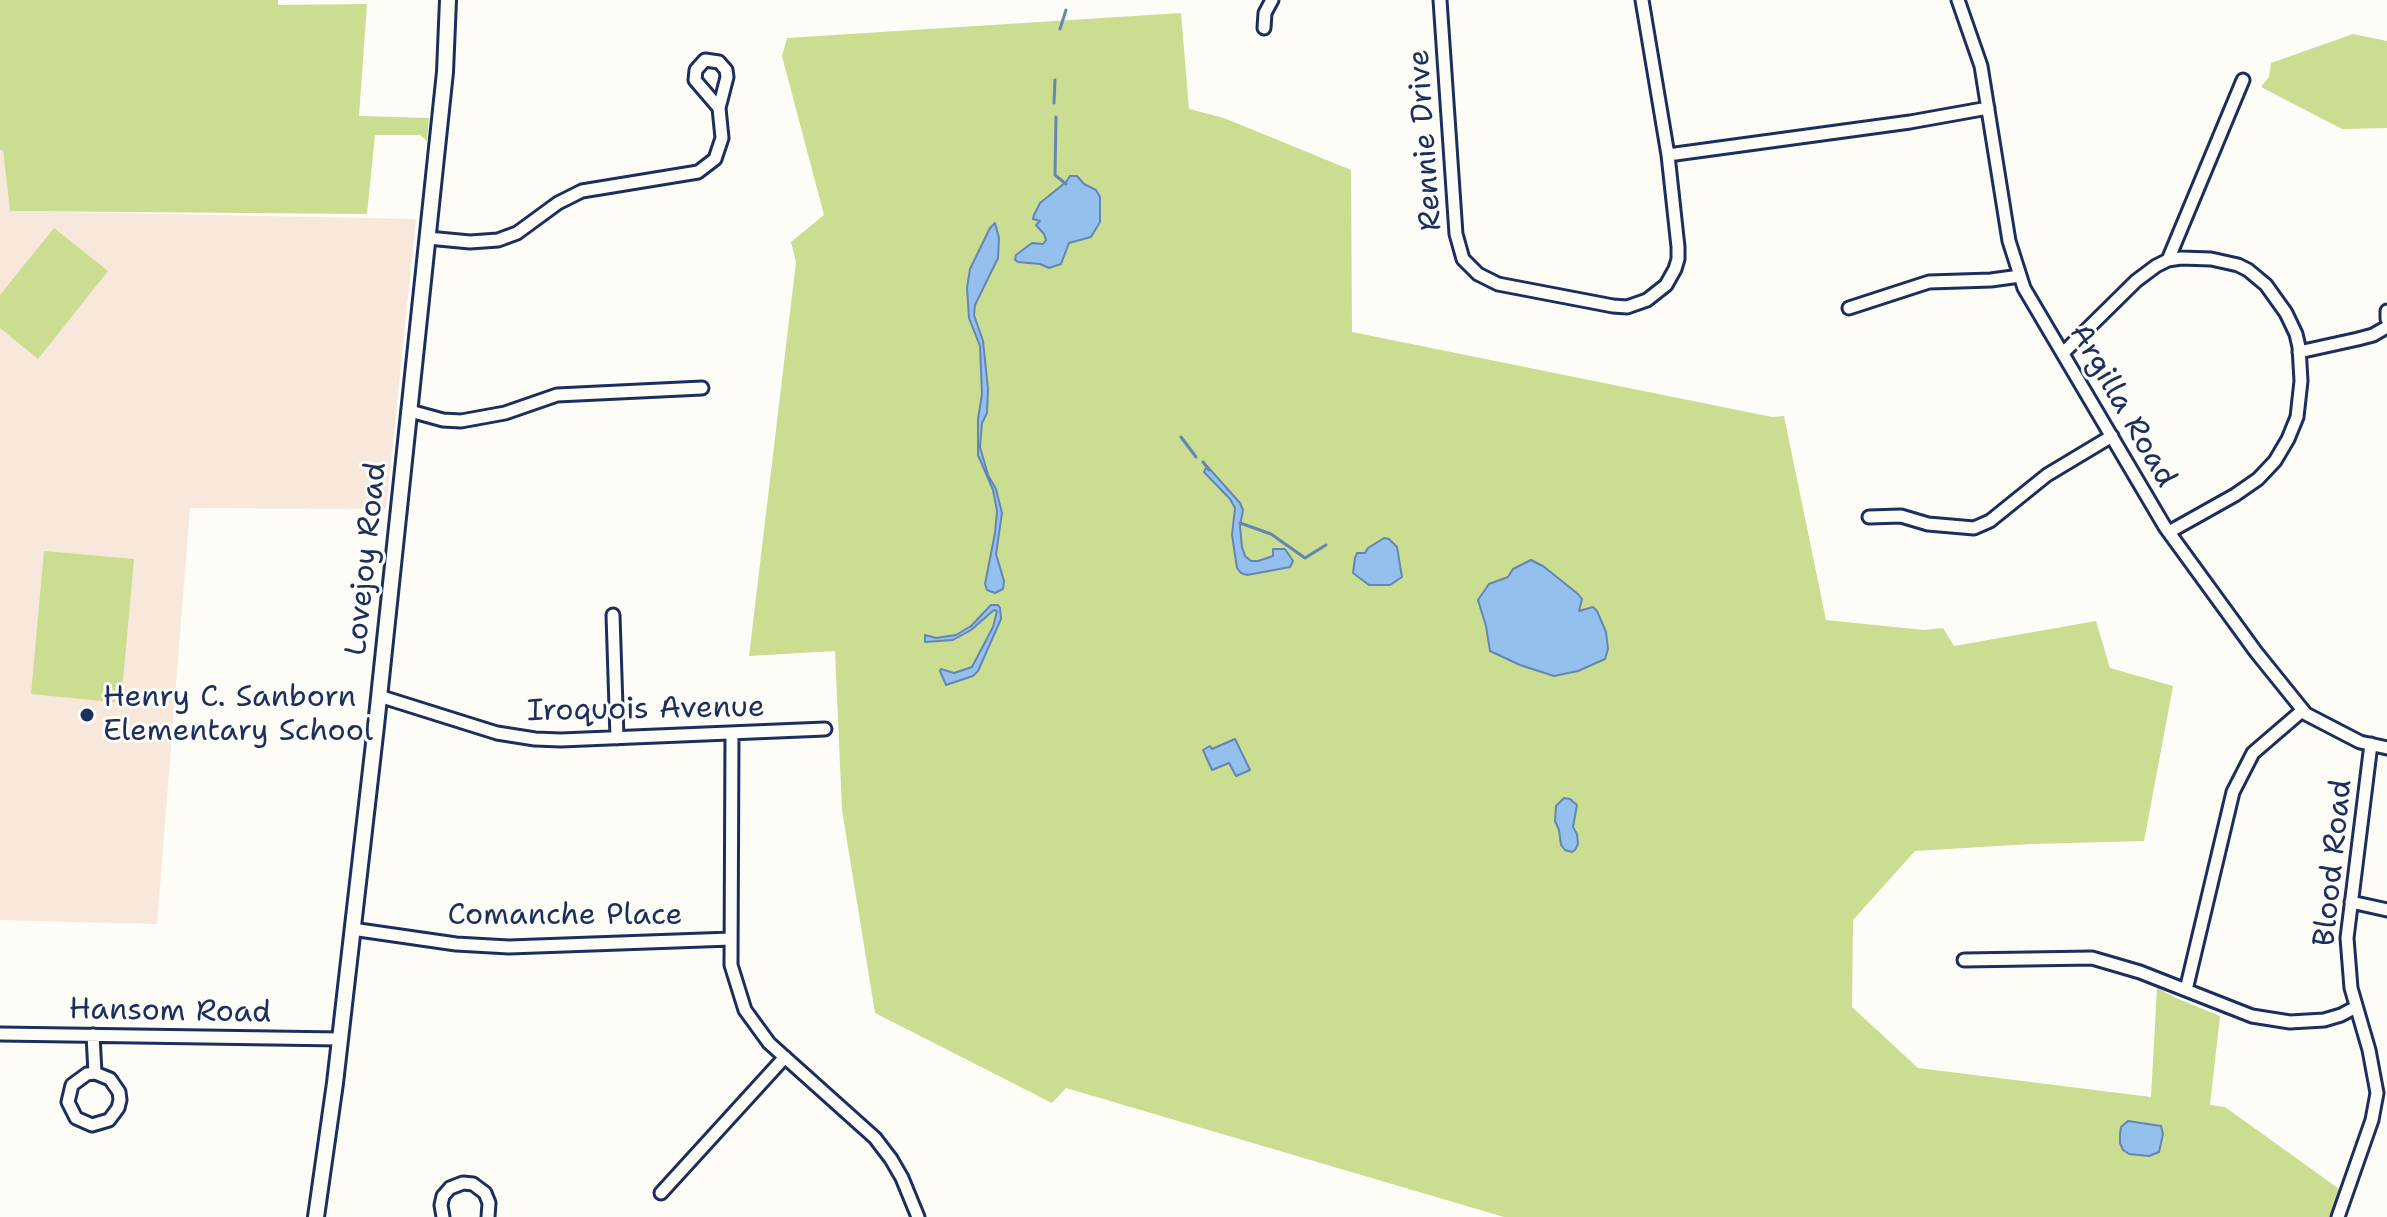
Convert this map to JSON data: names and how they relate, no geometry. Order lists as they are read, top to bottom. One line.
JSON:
{"streets":{"main road":["Lovejoy Road"],"street":["Rennie Drive","Argilla Road","Iroquois Avenue","Blood Road","Comanche Place","Hansom Road"]},"crossings":[["Argilla Road","Blood Road"],["Lovejoy Road","Iroquois Avenue"],["Lovejoy Road","Comanche Place"],["Lovejoy Road","Hansom Road"]],"places":["Henry C. Sanborn Elementary School"]}
